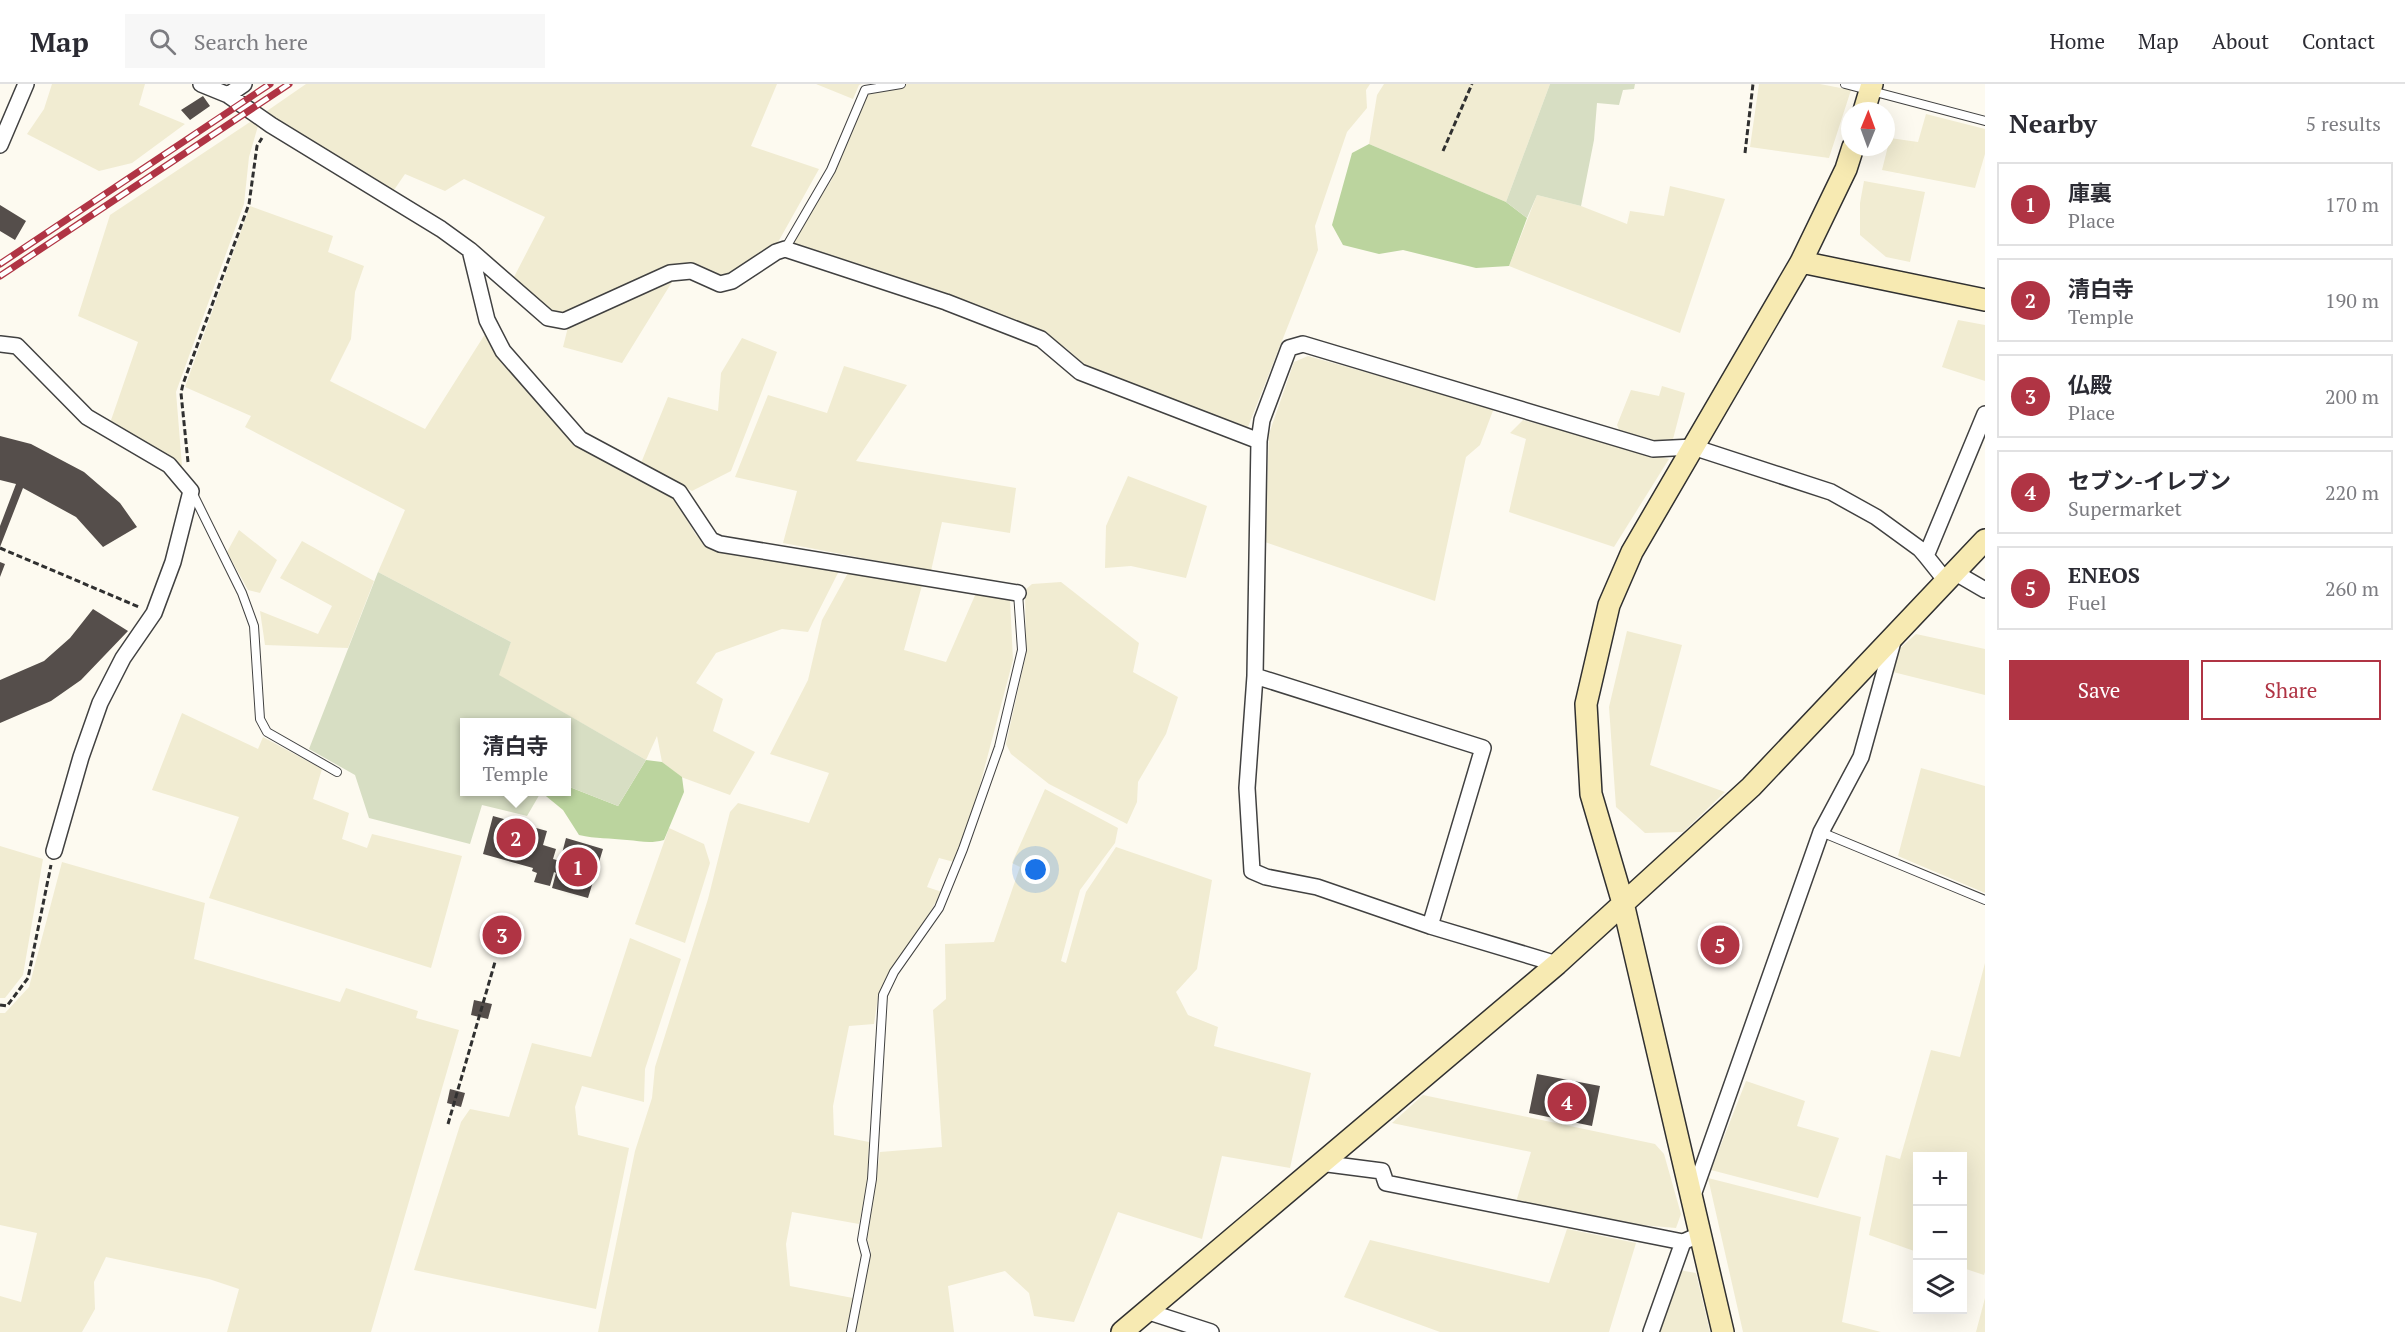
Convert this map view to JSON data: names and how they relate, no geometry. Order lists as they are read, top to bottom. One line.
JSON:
{"north":"top","page":{"header":"Map","search":"Search here","nav":["Home","Map","About","Contact"],"heading":["Nearby","5 results"],"list":[{"mark":"1","name":"庫裏","note":"Place","value":"170 m"},{"mark":"2","name":"清白寺","note":"Temple","value":"190 m"},{"mark":"3","name":"仏殿","note":"Place","value":"200 m"},{"mark":"4","name":"セブン-イレブン","note":"Supermarket","value":"220 m"},{"mark":"5","name":"ENEOS","note":"Fuel","value":"260 m"}],"buttons":["Save","Share"],"popup":["清白寺","Temple"],"pins":["2","1","3","5","4"],"map_buttons":["+","−"]}}
